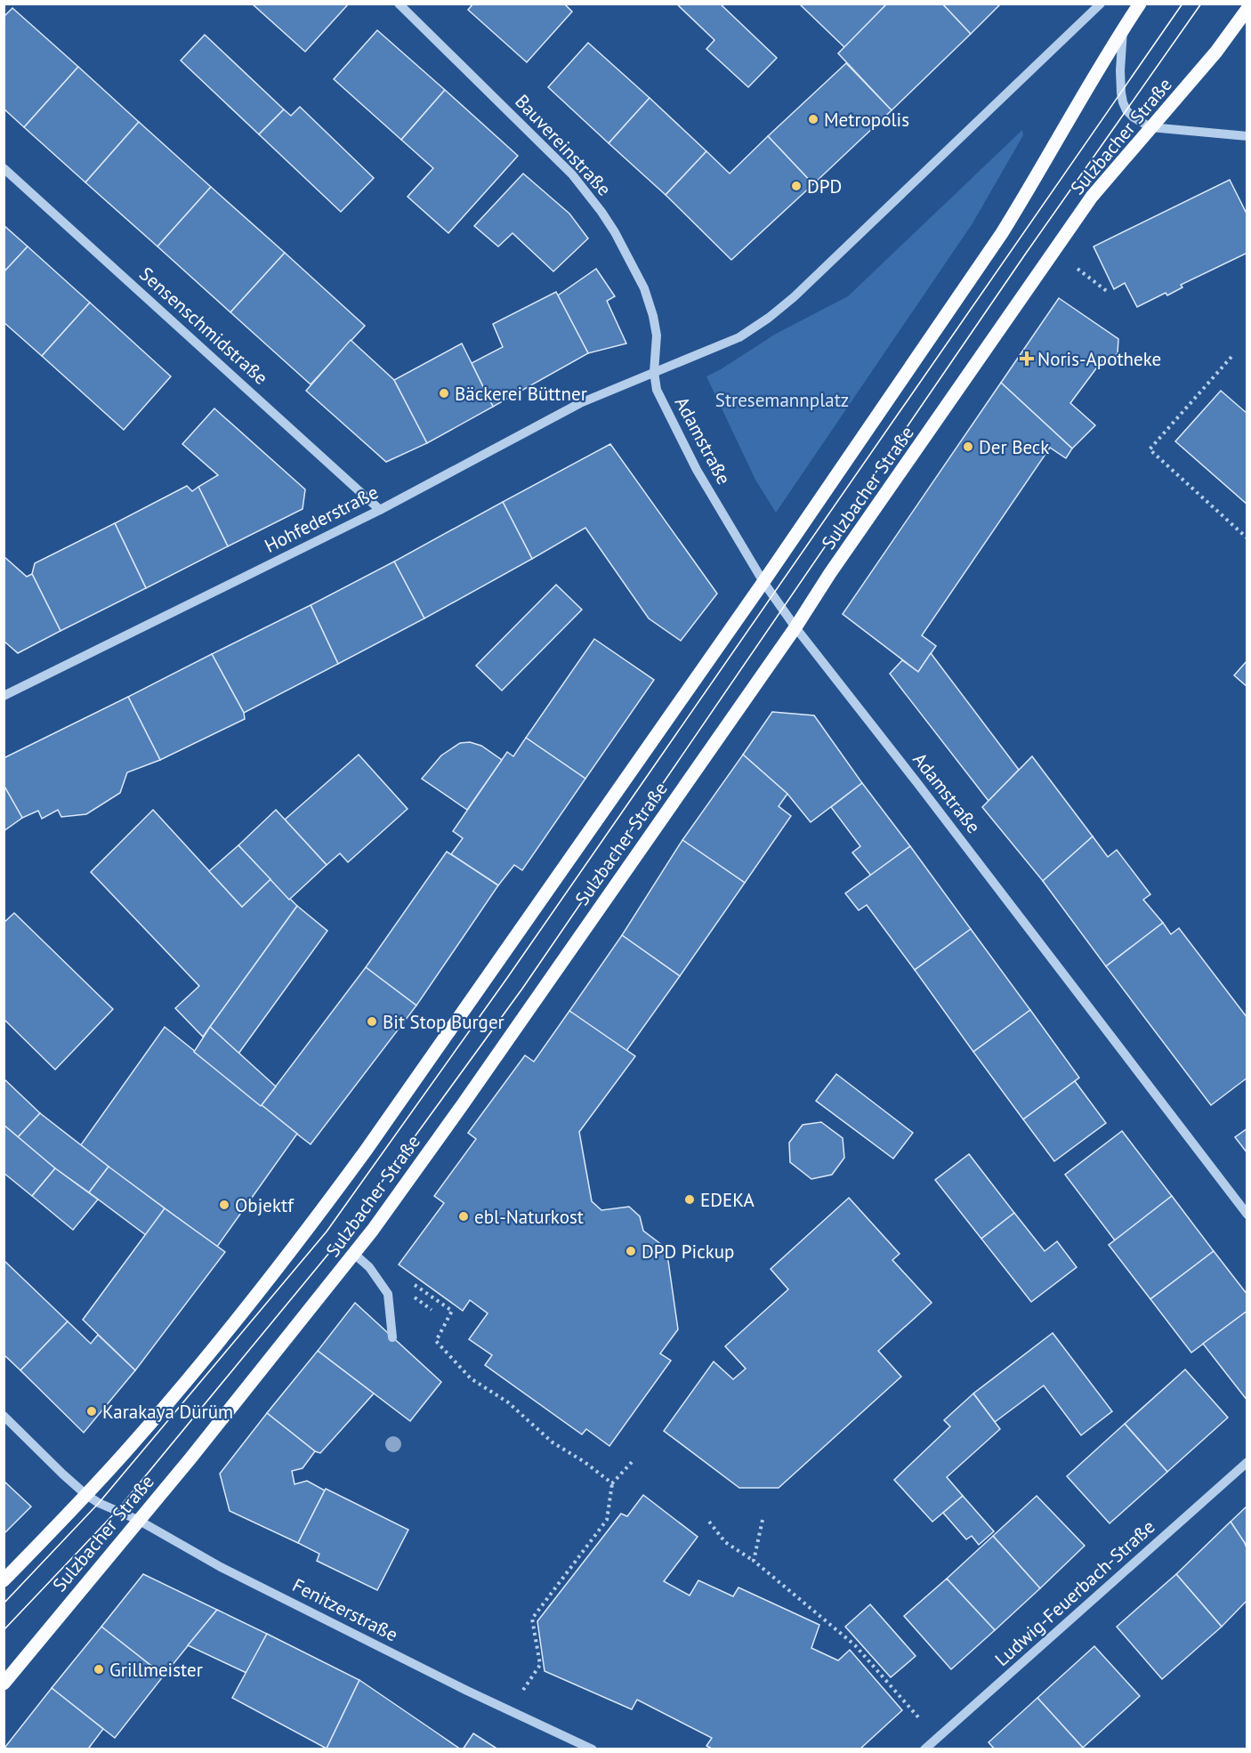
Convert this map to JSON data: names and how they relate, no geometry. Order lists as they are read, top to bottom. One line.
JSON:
{"streets":{"main road":["Sulzbacher Straße"],"street":["Bauvereinstraße","Sensenschmidstraße","Adamstraße","Hohfederstraße","Ludwig-Feuerbach-Straße","Fenitzerstraße"]},"crossings":[["Sulzbacher Straße","Adamstraße"],["Sulzbacher Straße","Fenitzerstraße"],["Bauvereinstraße","Adamstraße"],["Bauvereinstraße","Hohfederstraße"],["Sensenschmidstraße","Hohfederstraße"],["Adamstraße","Hohfederstraße"]],"parks":["Stresemannplatz"],"places":{"other":["Metropolis","DPD","Bäckerei Büttner","Der Beck","Bit Stop Burger","EDEKA","Objektf","ebl-Naturkost","DPD Pickup","Karakaya Dürüm","Grillmeister"],"health":["Noris-Apotheke"]}}
